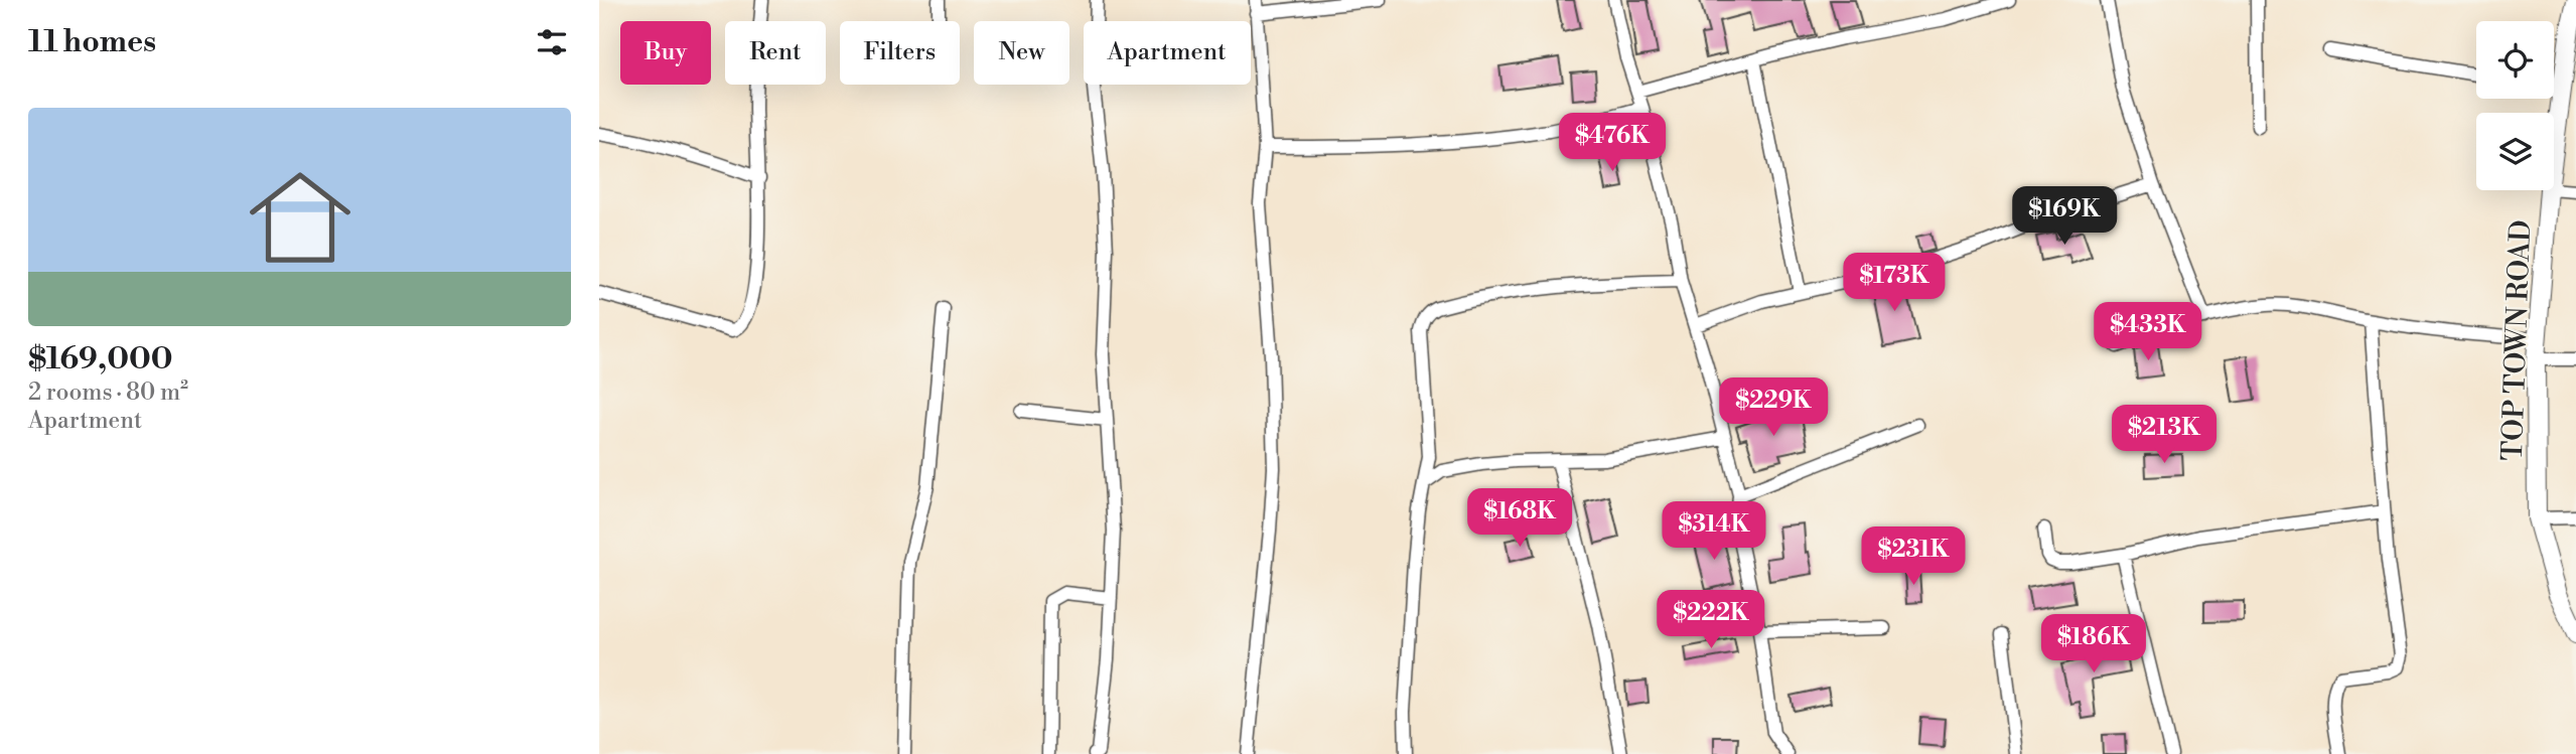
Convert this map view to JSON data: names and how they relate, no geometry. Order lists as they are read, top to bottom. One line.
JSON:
{"streets":{"street":["TOP TOWN ROAD"]},"page":{"heading":"11 homes","chip":["Buy","Rent","Filters","New","Apartment"],"list":[{"name":"$169,000","note":"2 rooms · 80 m² · Apartment"}],"price":["$476K","$169K","$173K","$433K","$229K","$213K","$168K","$314K","$231K","$222K","$186K"]}}
